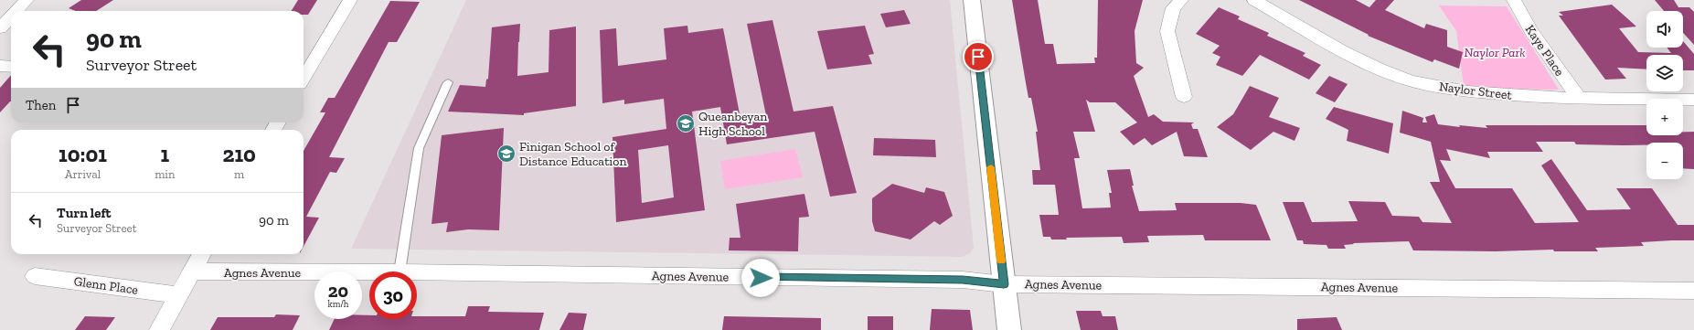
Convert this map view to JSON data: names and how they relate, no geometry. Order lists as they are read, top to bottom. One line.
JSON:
{"streets":{"street":["Kaye Place","Naylor Street","Agnes Avenue","Glenn Place"]},"crossings":[["Kaye Place","Naylor Street"]],"parks":["Naylor Park"],"places":{"school or university":["Queanbeyan High School","Finigan School of Distance Education"]},"page":{"map_buttons":["+","−"],"turn":["90 m","Surveyor Street"],"then":"Then","eta":["10:01","Arrival","1","min","210","m"],"list":[{"name":"Turn left","note":"Surveyor Street","value":"90 m"}],"speed":"20 km/h","limit":"30"}}
